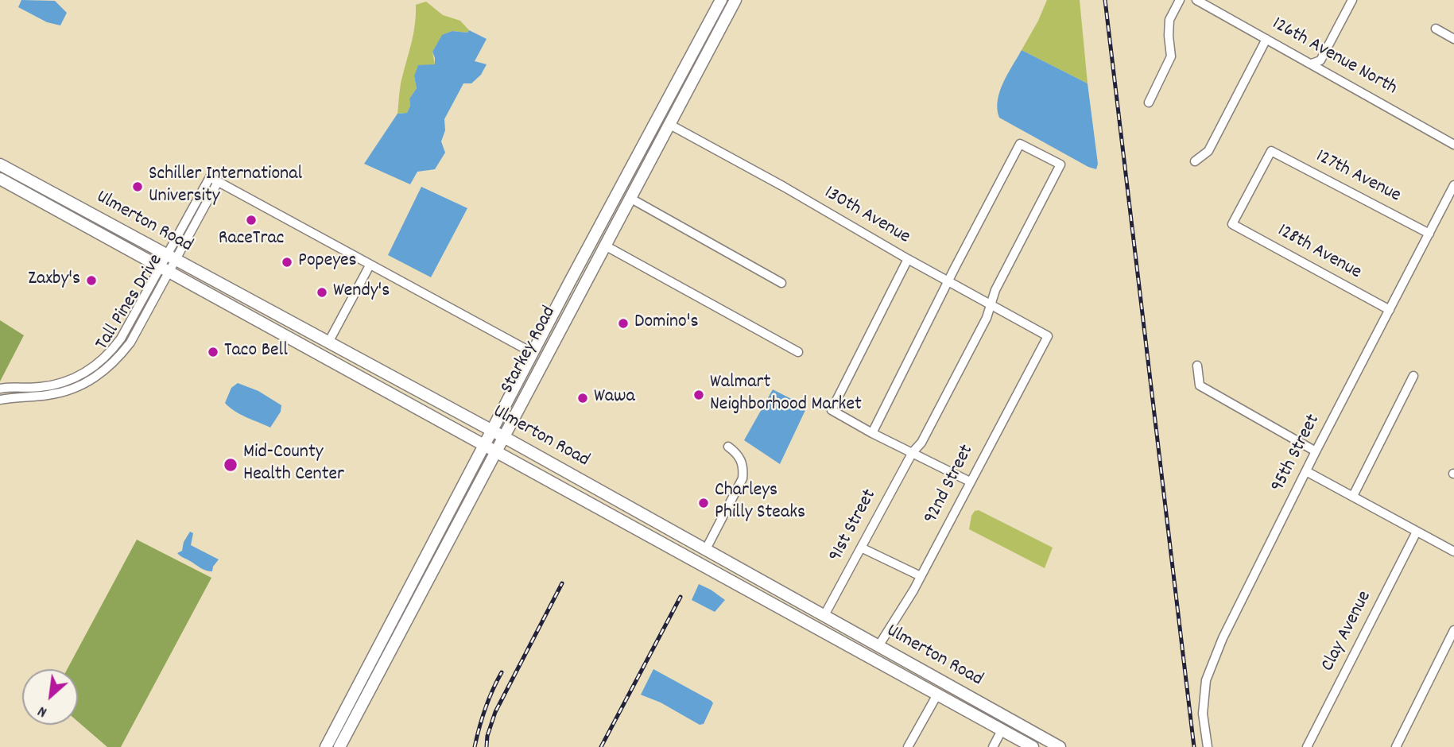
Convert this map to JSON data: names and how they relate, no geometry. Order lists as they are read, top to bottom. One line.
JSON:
{"streets":{"main road":["Ulmerton Road","Starkey Road"],"street":["126th Avenue North","127th Avenue","130th Avenue","128th Avenue","Tall Pines Drive","95th Street","92nd Street","91st Street","Clay Avenue"]},"crossings":[["127th Avenue","128th Avenue"],["127th Avenue","95th Street"],["130th Avenue","Starkey Road"],["130th Avenue","92nd Street"],["130th Avenue","91st Street"],["Ulmerton Road","Tall Pines Drive"],["Ulmerton Road","Starkey Road"],["Ulmerton Road","92nd Street"],["Ulmerton Road","91st Street"],["128th Avenue","95th Street"]],"places":["Schiller International University","RaceTrac","Popeyes","Zaxby's","Wendy's","Domino's","Taco Bell","Walmart Neighborhood Market","Wawa","Mid-County Health Center","Charleys Philly Steaks"],"north":"bottom left"}
